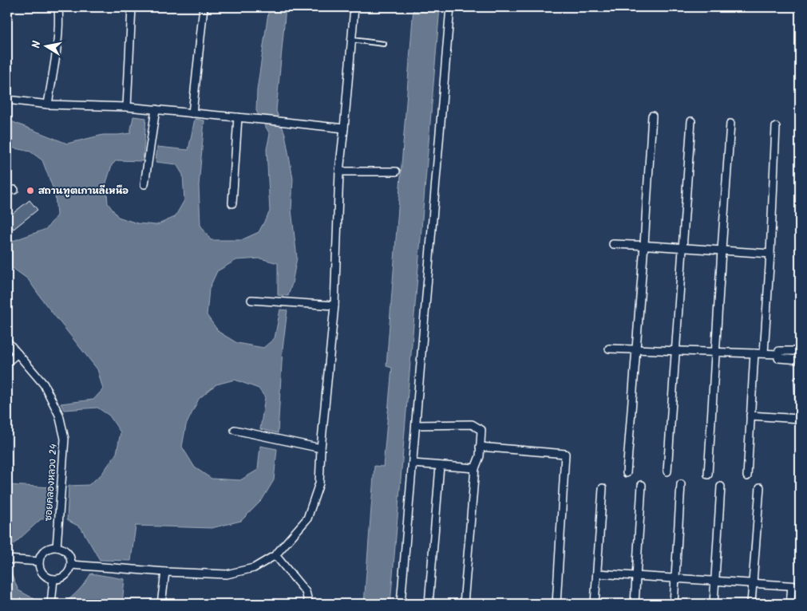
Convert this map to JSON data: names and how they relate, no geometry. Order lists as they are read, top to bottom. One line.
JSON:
{"streets":{"street":["ซอยคลองหลวง 24"]},"places":["สถานทูตเกาหลีเหนือ"],"north":"left"}
